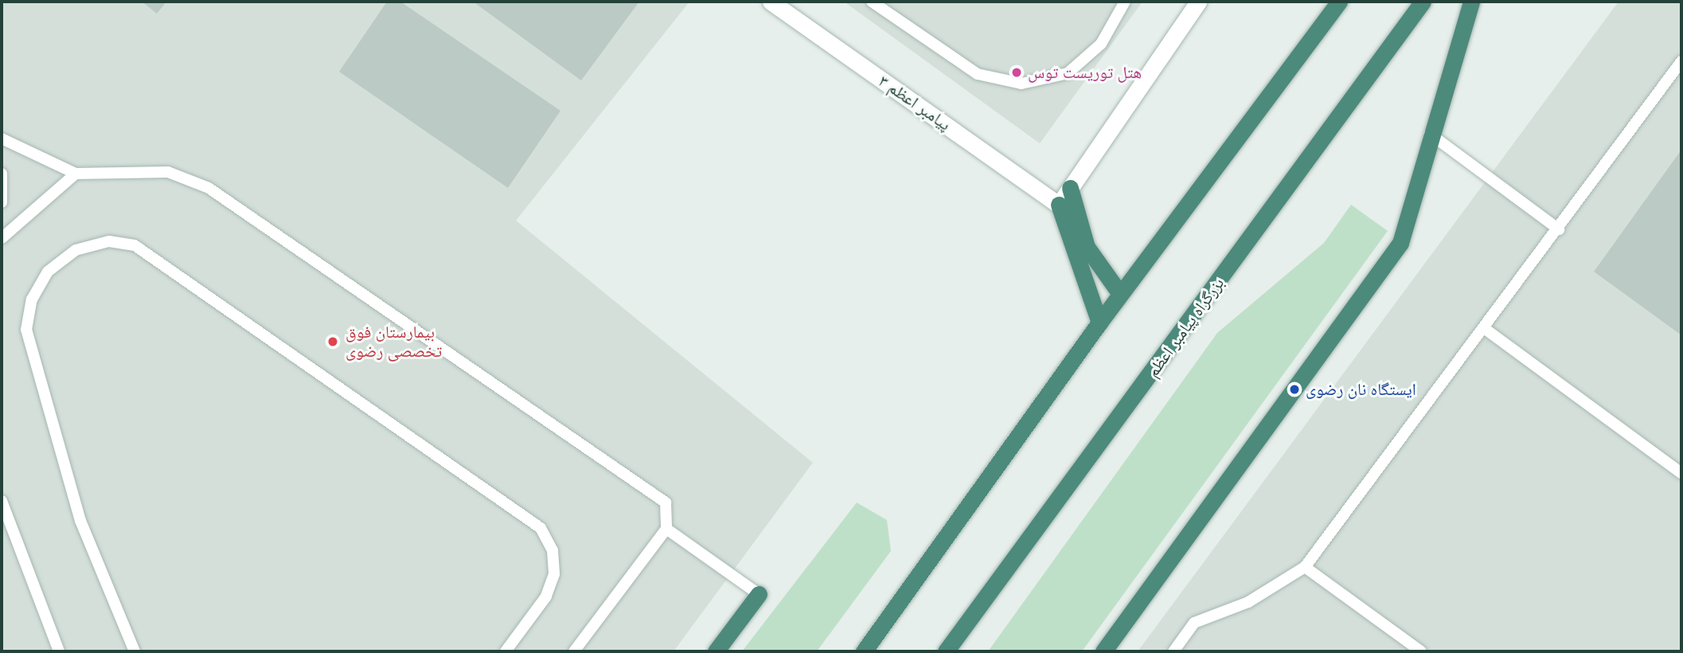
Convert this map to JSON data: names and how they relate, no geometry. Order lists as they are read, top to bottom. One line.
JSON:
{"streets":{"highway":["بزرگراه پیامبر اعظم"],"street":["پیامبر اعظم ۳"]},"places":["هتل توریست توس","بیمارستان فوق تخصصی رضوی","ایستگاه نان رضوی"]}
